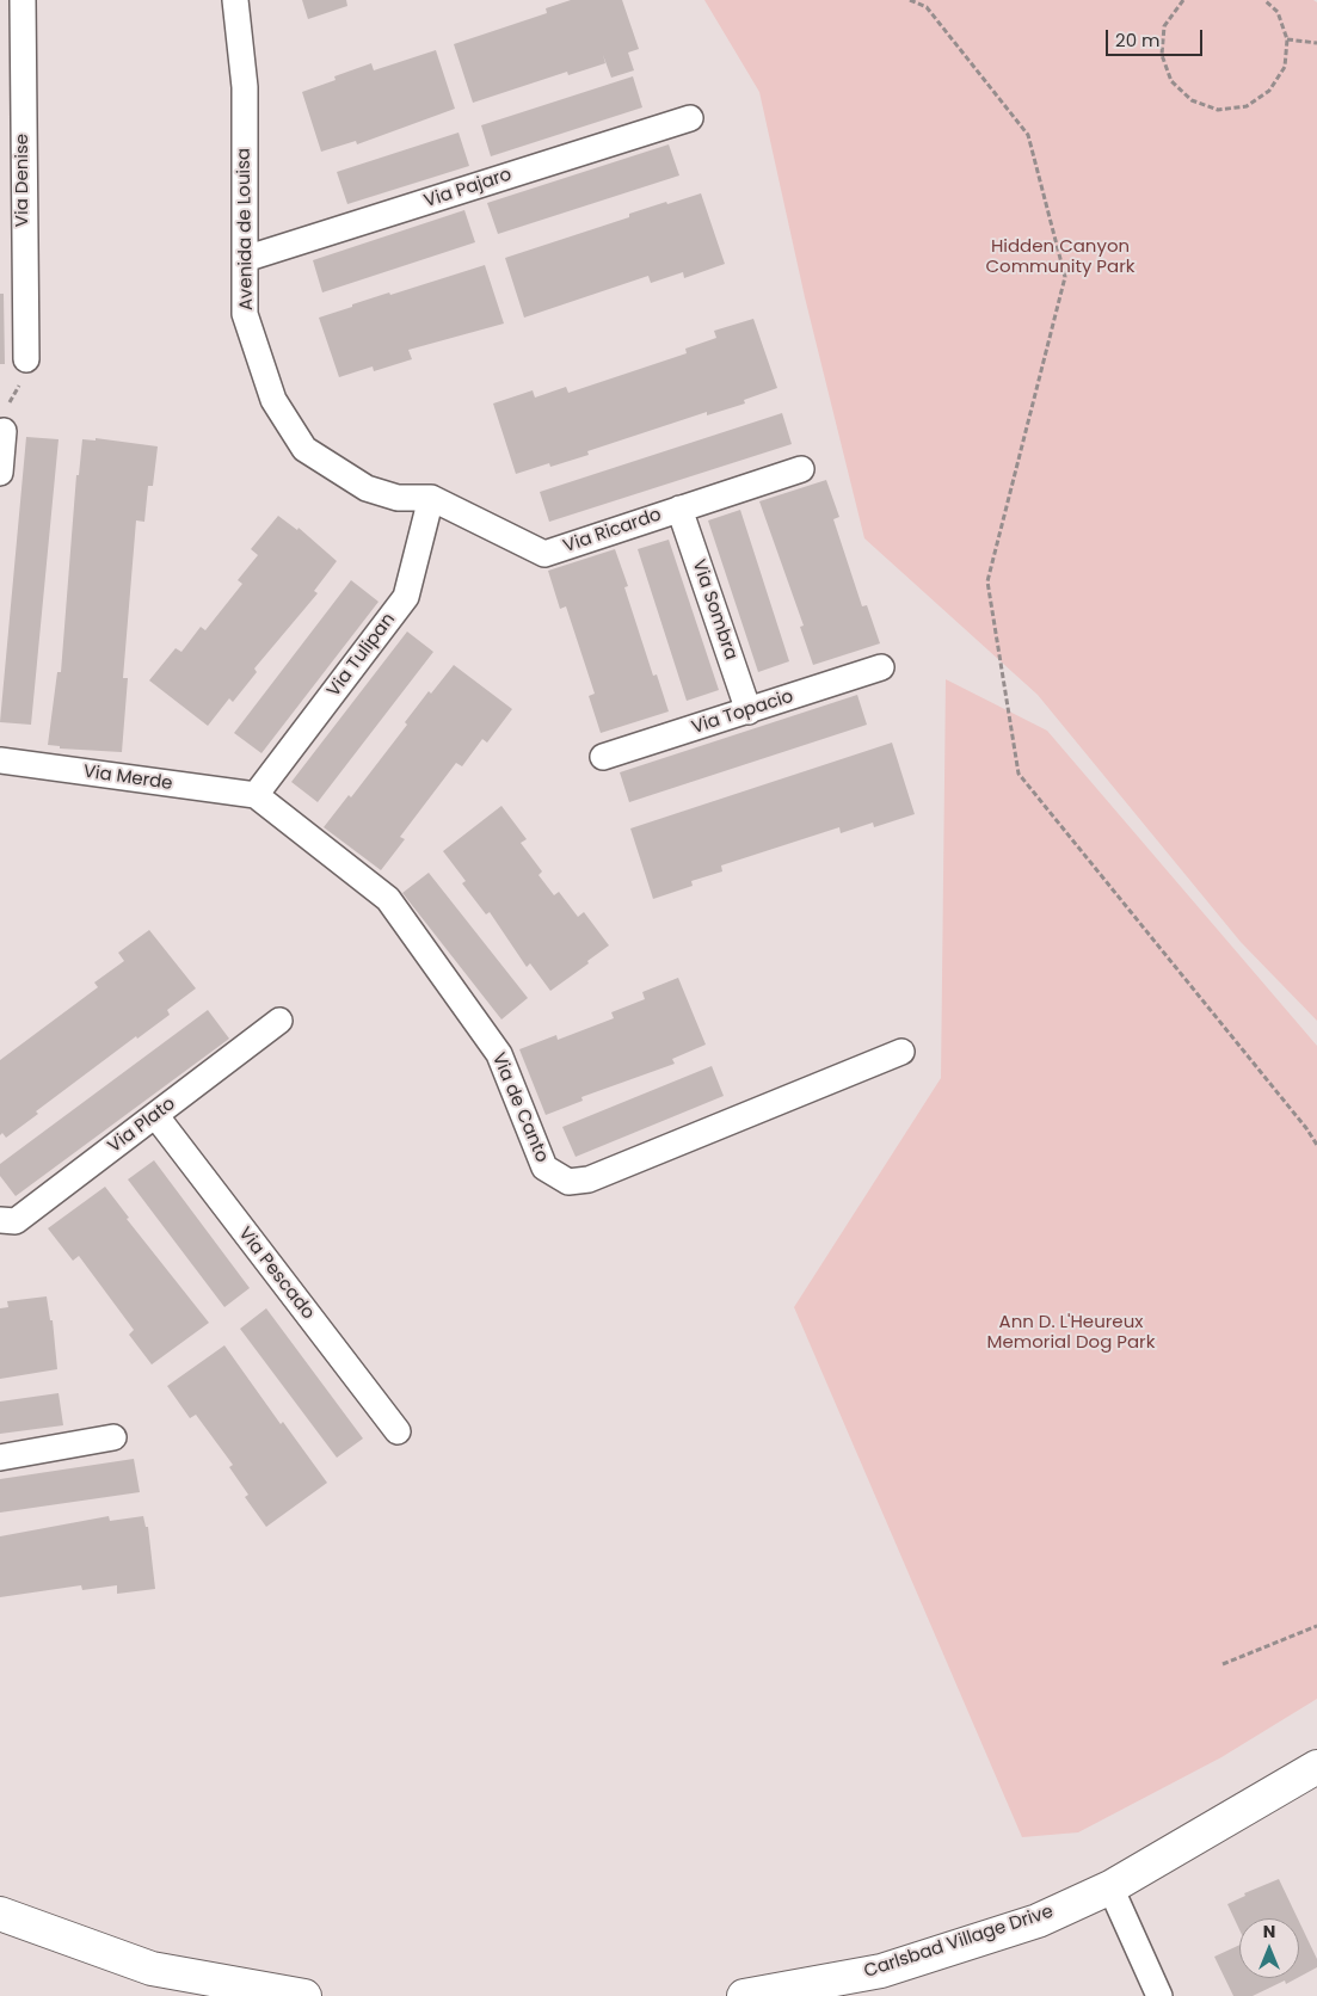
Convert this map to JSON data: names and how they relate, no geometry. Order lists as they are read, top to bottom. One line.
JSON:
{"streets":{"main road":["Carlsbad Village Drive"],"street":["Via Denise","Via Pajaro","Avenida de Louisa","Via Ricardo","Via Sombra","Via Tulipan","Via Topacio","Via Merde","Via de Canto","Via Plato","Via Pescado"]},"crossings":[["Via Pajaro","Avenida de Louisa"],["Avenida de Louisa","Via Ricardo"],["Avenida de Louisa","Via Tulipan"],["Via Ricardo","Via Sombra"],["Via Ricardo","Via Tulipan"],["Via Sombra","Via Topacio"],["Via Tulipan","Via Merde"],["Via Tulipan","Via de Canto"],["Via Merde","Via de Canto"],["Via Plato","Via Pescado"]],"parks":["Hidden Canyon Community Park","Ann D. L'Heureux Memorial Dog Park"],"scale_bar":"20 m","north":"top"}
